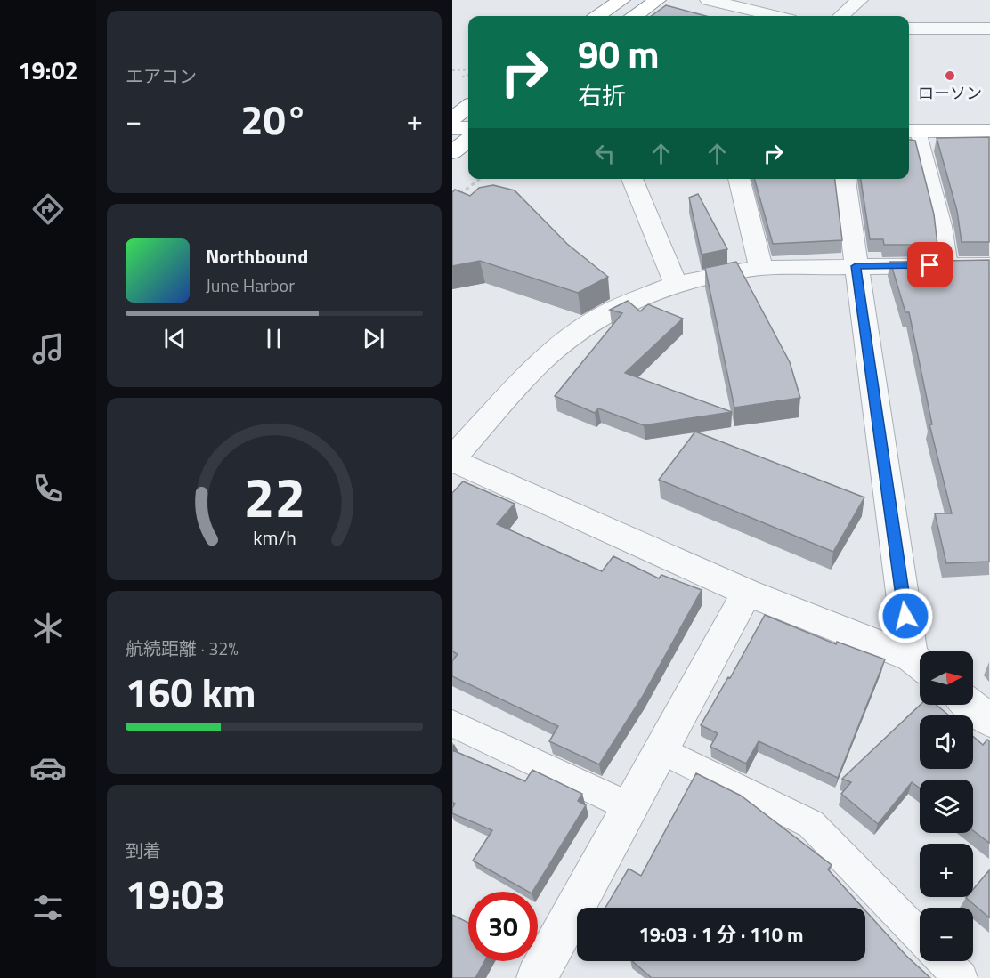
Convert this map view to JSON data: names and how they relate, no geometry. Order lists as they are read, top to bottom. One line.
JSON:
{"places":["ローソン"],"north":"right","page":{"tabs":"19:02","tile":["エアコン",["航続距離 · 32%","160 km"],["到着","19:03"]],"turn":["90 m","右折"],"heat":["−","20°","+"],"song":["Northbound","June Harbor"],"map_buttons":["+","−"],"limit":"30","trip":"19:03 · 1 分 · 110 m","gauge":["22","km/h"]}}
